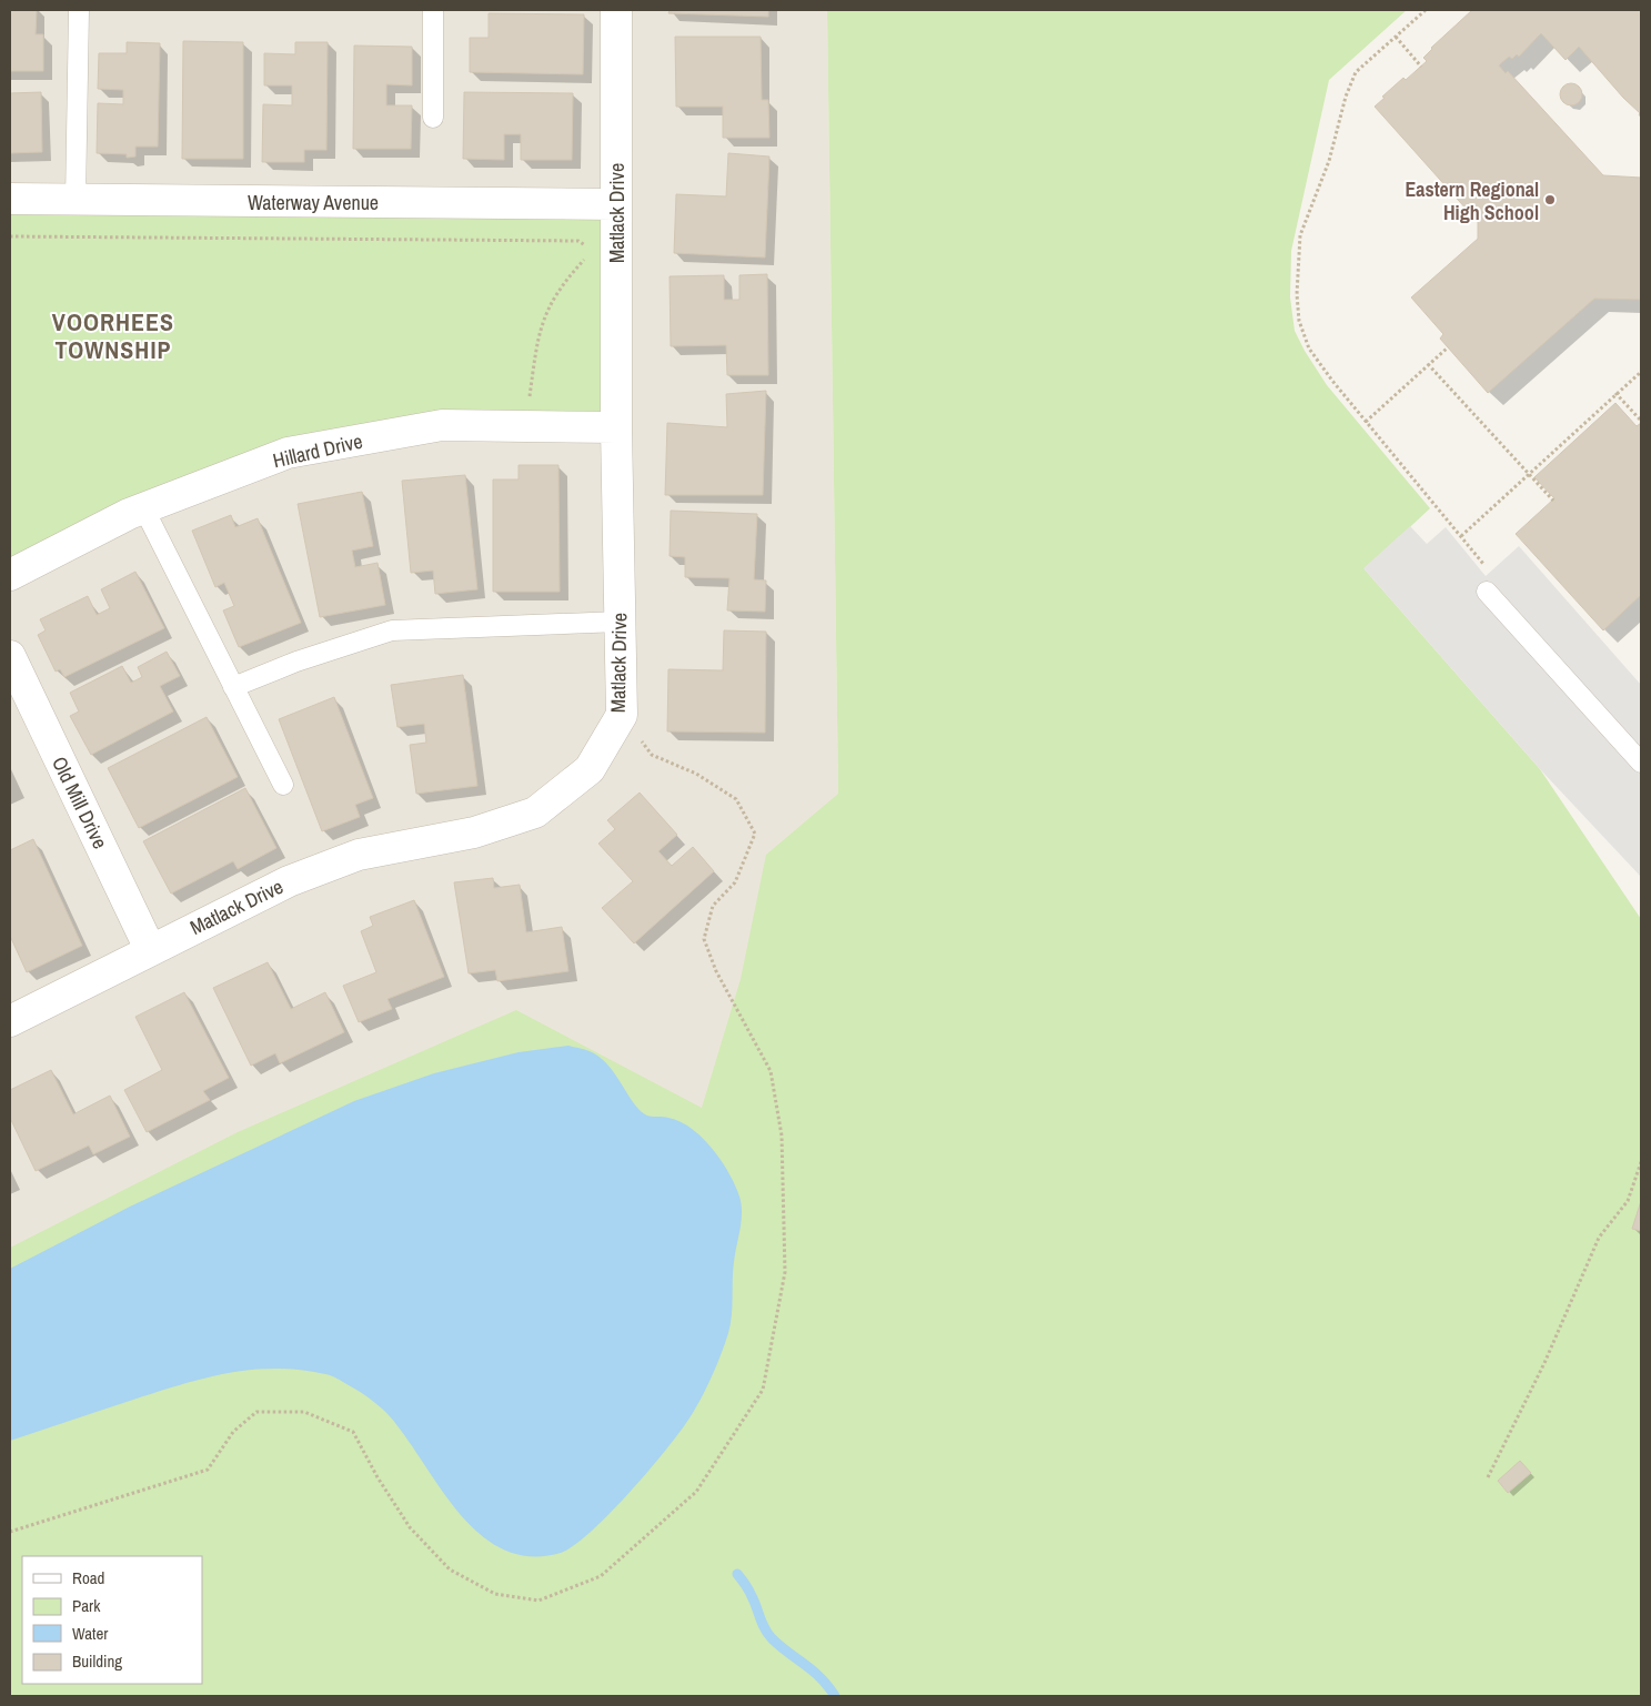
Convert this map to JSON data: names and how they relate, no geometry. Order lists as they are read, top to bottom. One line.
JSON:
{"streets":{"street":["Waterway Avenue","Matlack Drive","Hillard Drive","Old Mill Drive"]},"crossings":[["Waterway Avenue","Matlack Drive"],["Matlack Drive","Hillard Drive"],["Matlack Drive","Old Mill Drive"]],"districts":["VOORHEES TOWNSHIP"],"places":["Eastern Regional High School"],"legend":["Road","Park","Water","Building"]}
